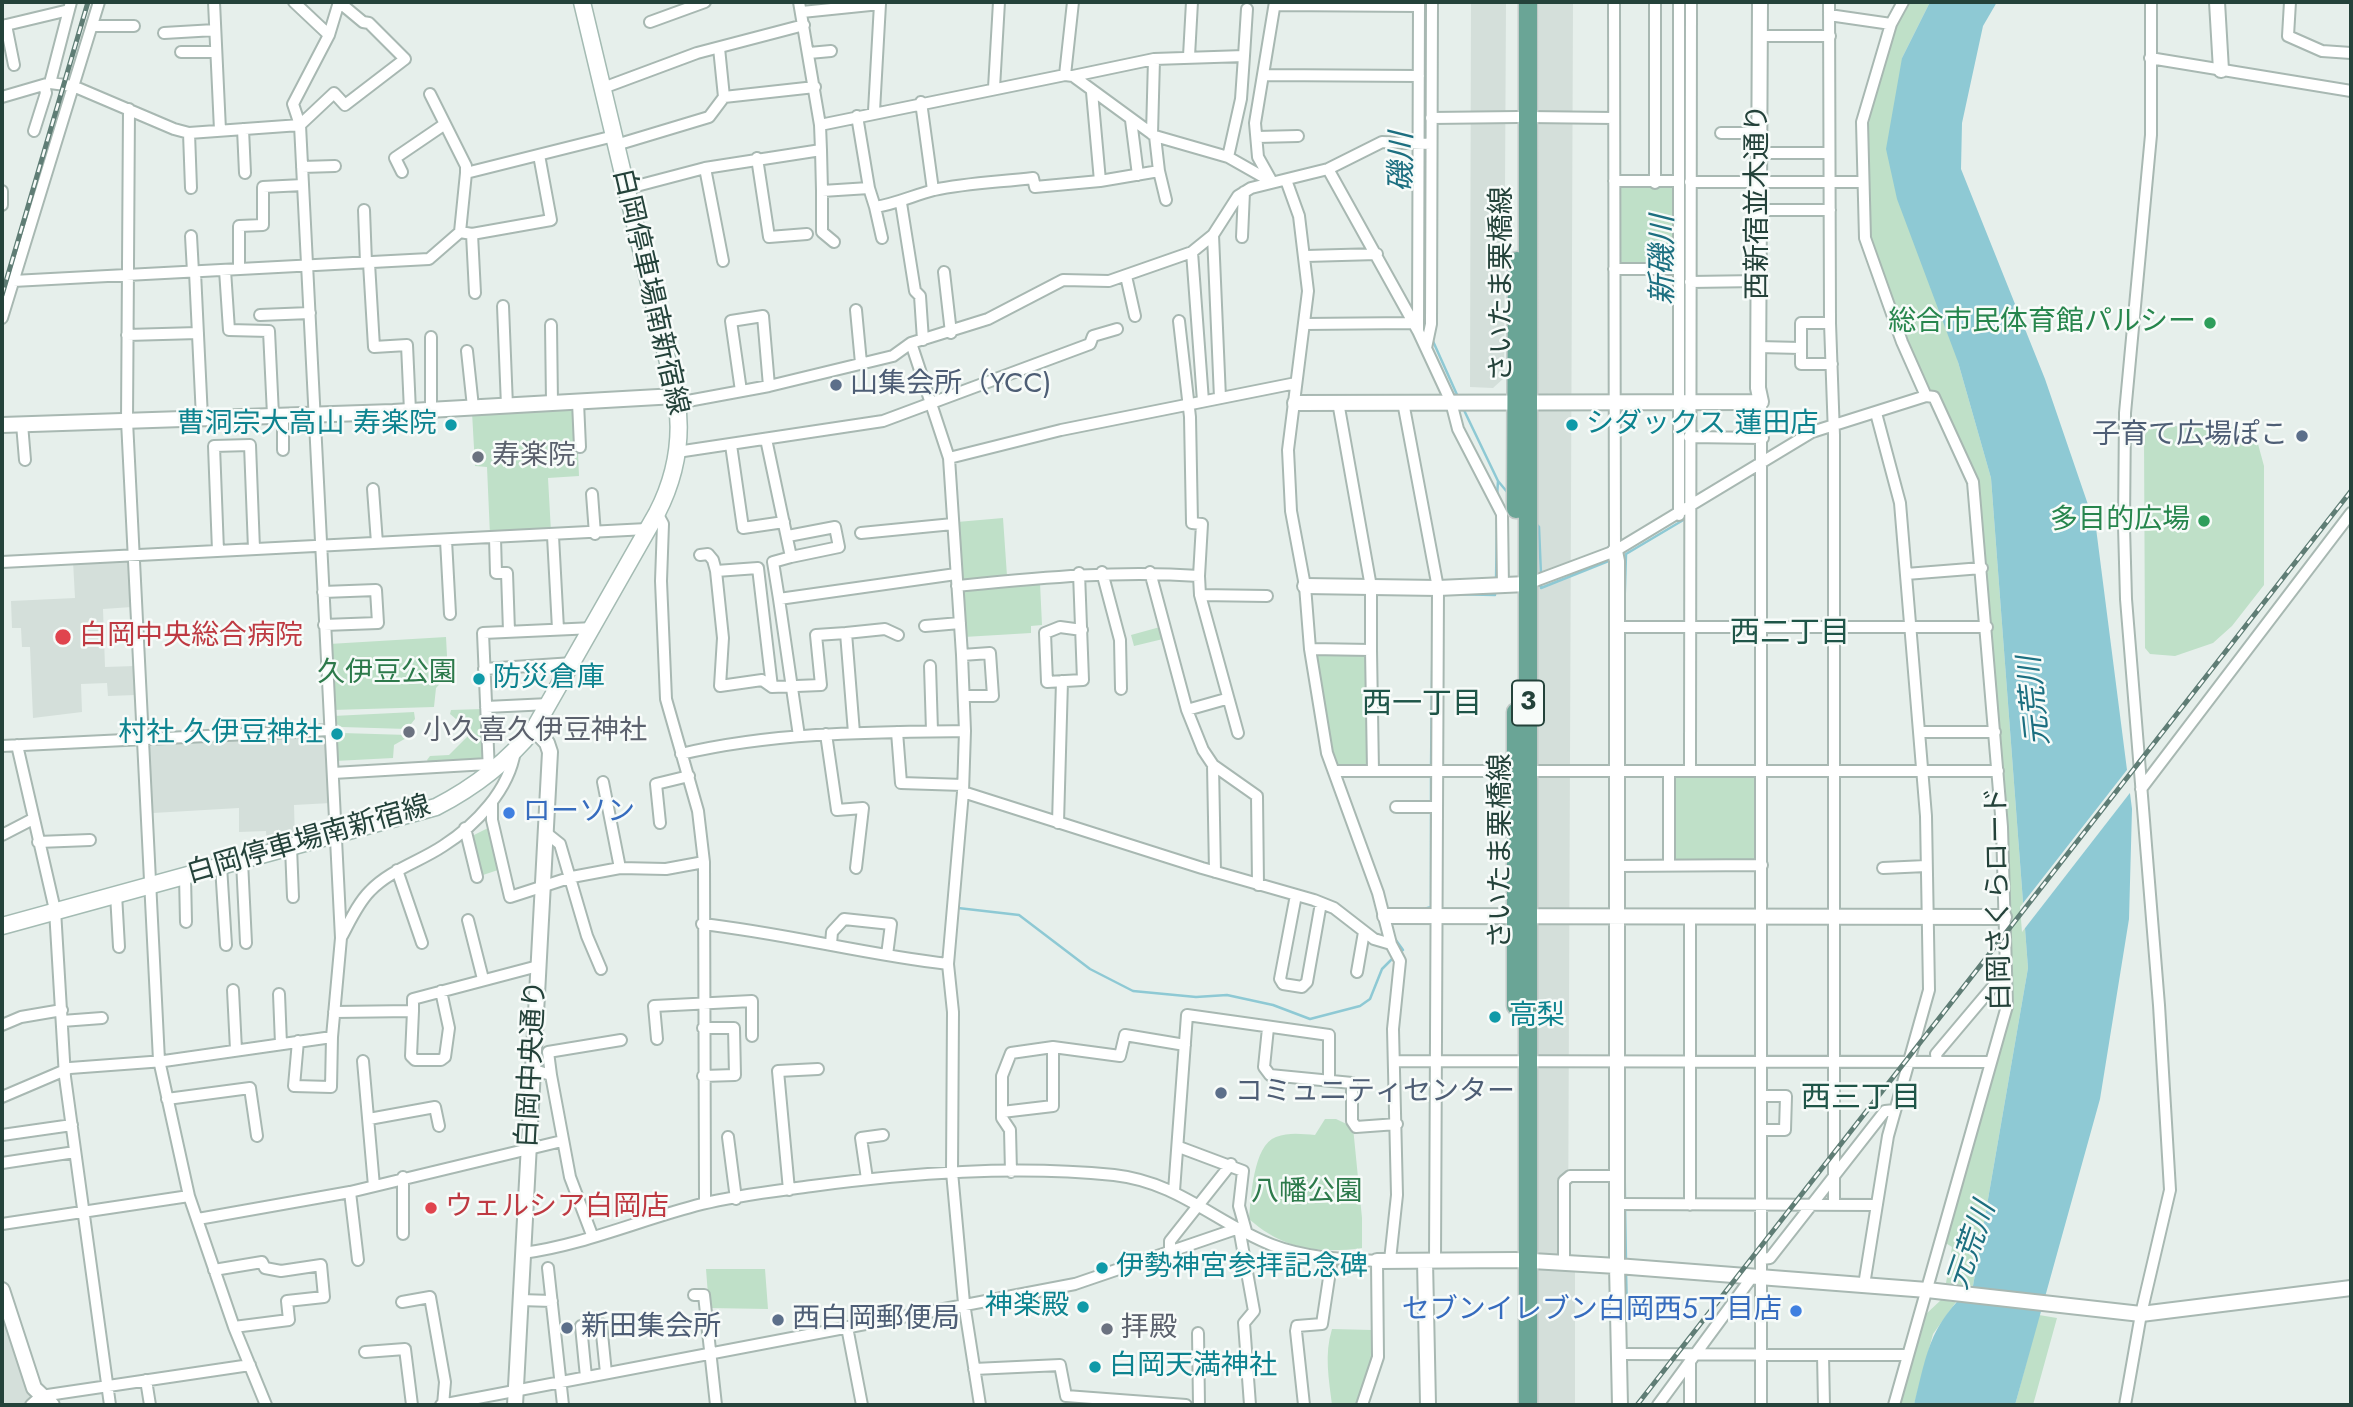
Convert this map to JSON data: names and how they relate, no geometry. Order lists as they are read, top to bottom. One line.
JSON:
{"streets":{"main road":["さいたま栗橋線","白岡停車場南新宿線","3"],"street":["西新宿並木通り","白岡さくらロード","白岡中央通り"]},"crossings":[["白岡停車場南新宿線","白岡中央通り"]],"districts":["西二丁目","西一丁目","西三丁目"],"water":["磯川","新磯川","元荒川"],"parks":["久伊豆公園","八幡公園"],"places":["総合市民体育館パルシー","山集会所（YCC)","曹洞宗大高山 寿楽院","シダックス 蓮田店","子育て広場ぽこ","寿楽院","多目的広場","白岡中央総合病院","防災倉庫","小久喜久伊豆神社","村社 久伊豆神社","ローソン","高梨","コミュニティセンター","ウェルシア白岡店","伊勢神宮参拝記念碑","神楽殿","セブンイレブン白岡西５丁目店","西白岡郵便局","新田集会所","拝殿","白岡天満神社"]}
